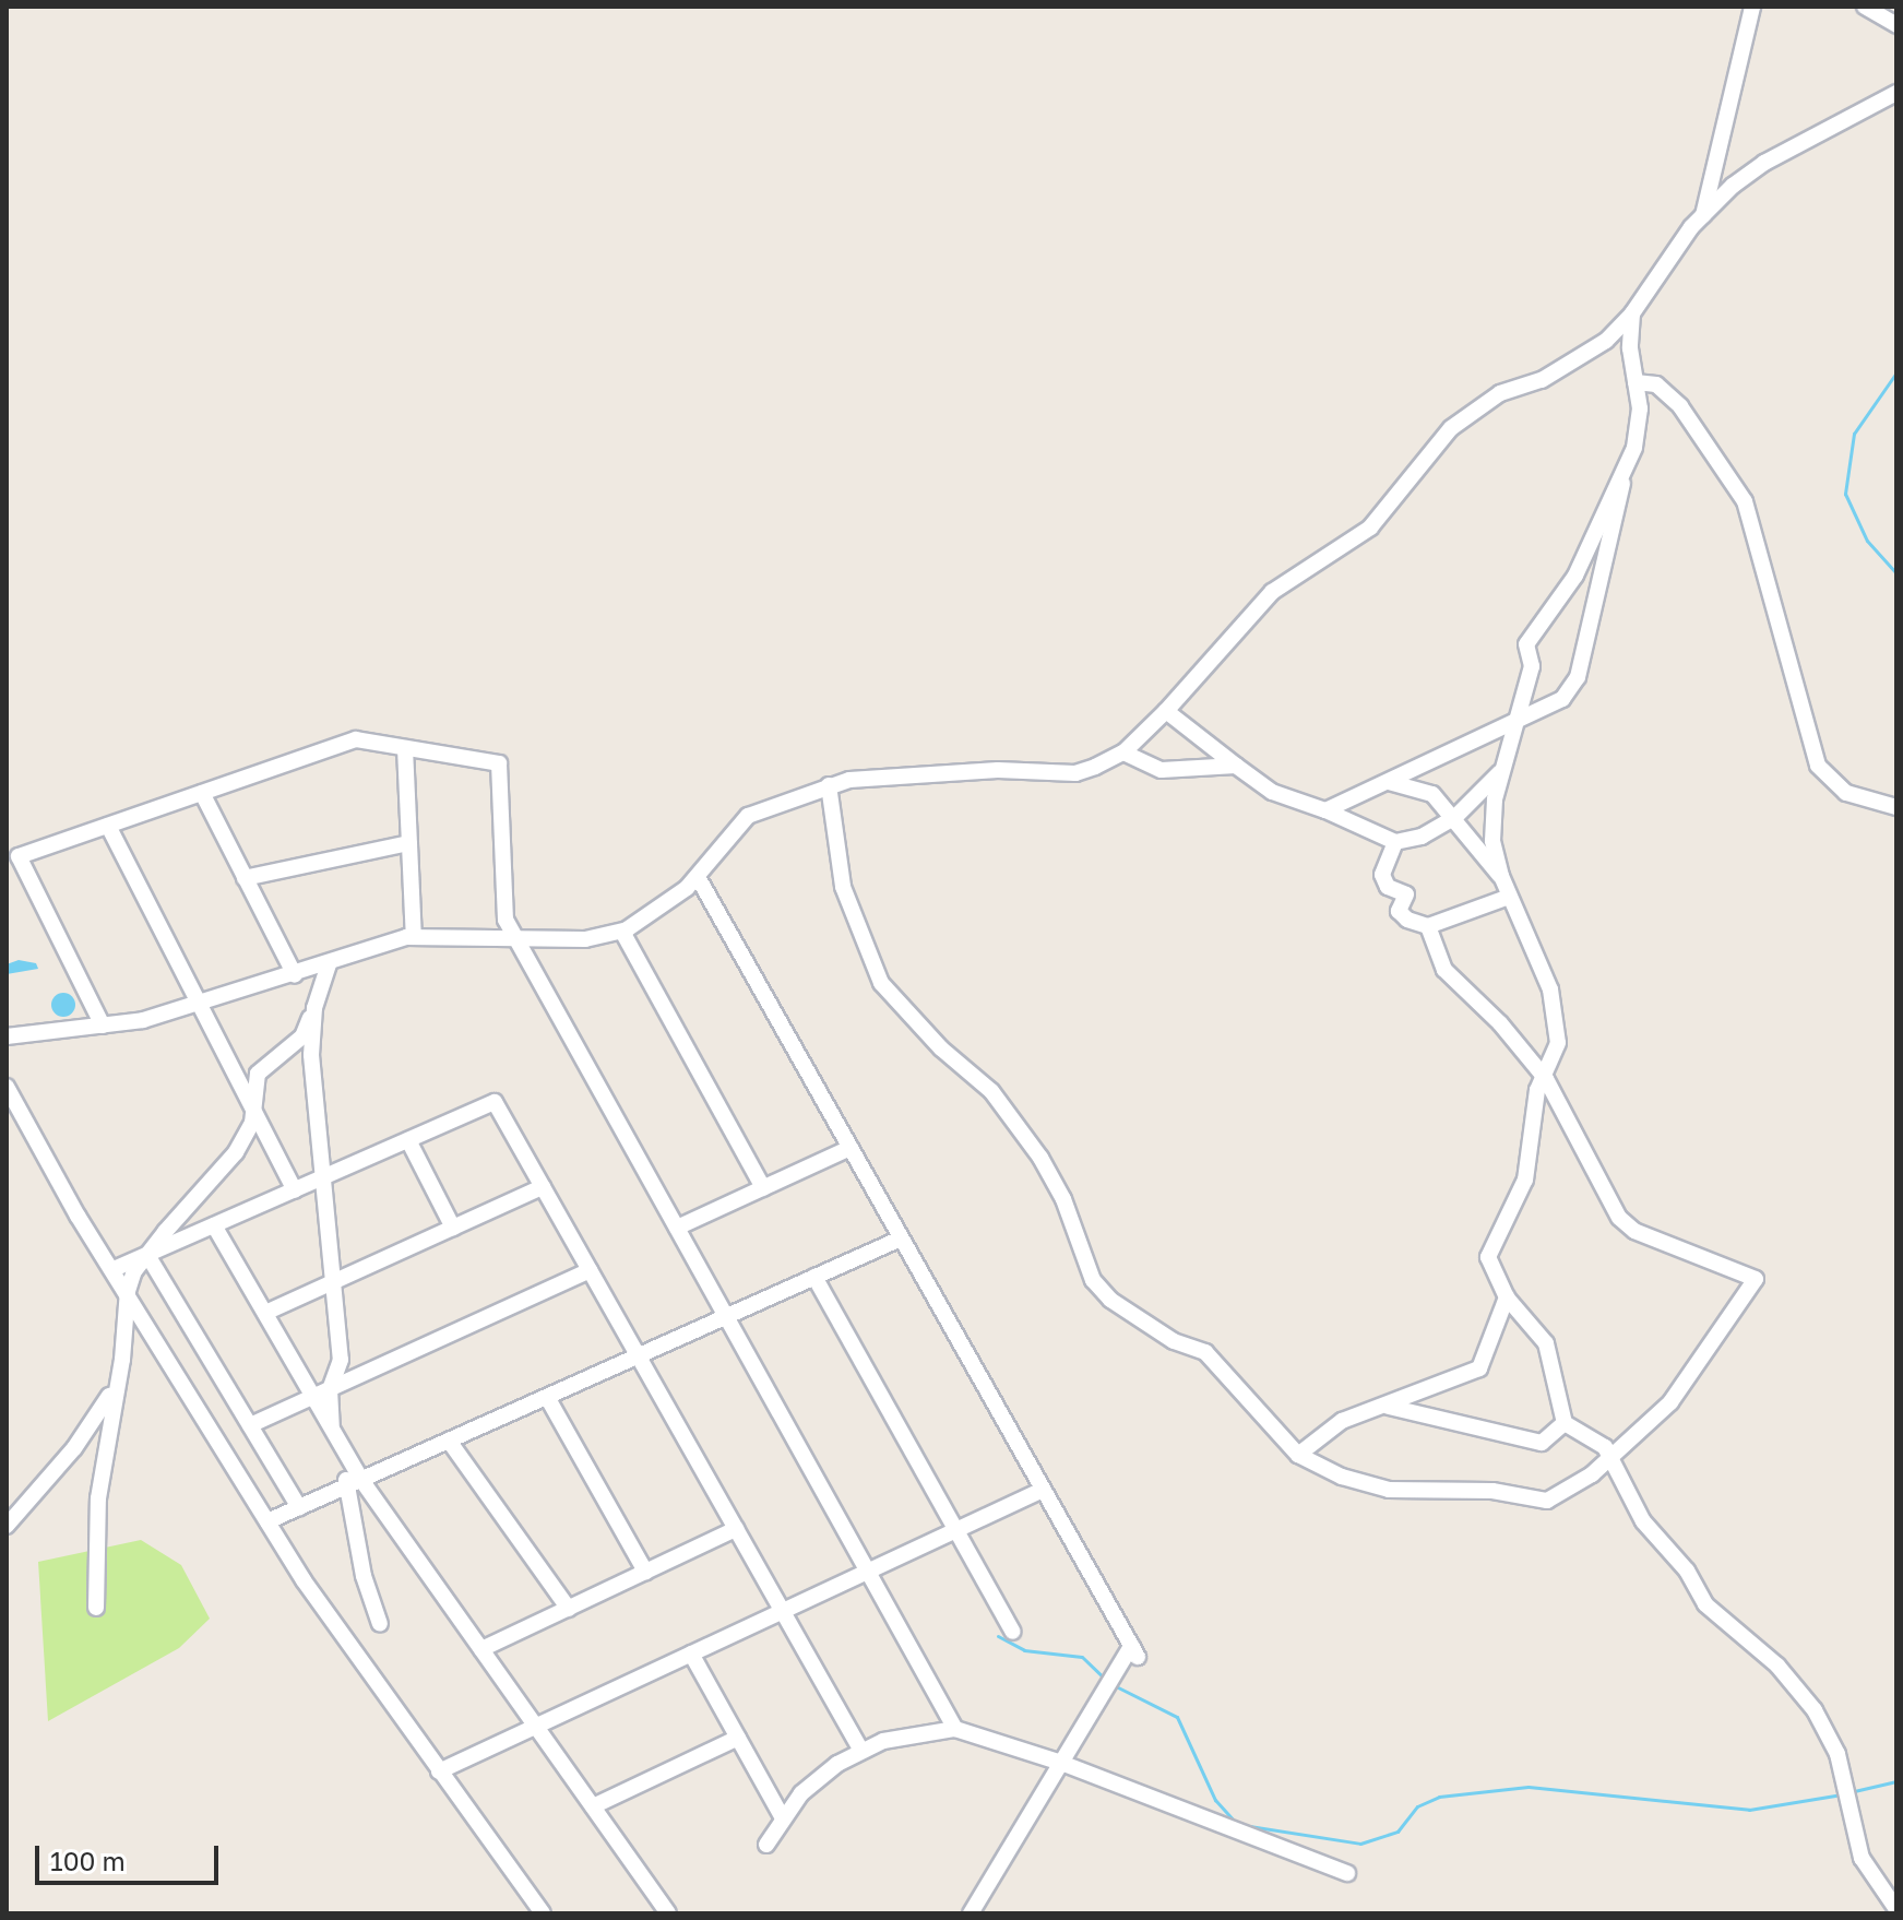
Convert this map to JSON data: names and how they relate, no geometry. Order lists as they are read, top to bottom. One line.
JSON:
{"scale_bar":"100 m"}
